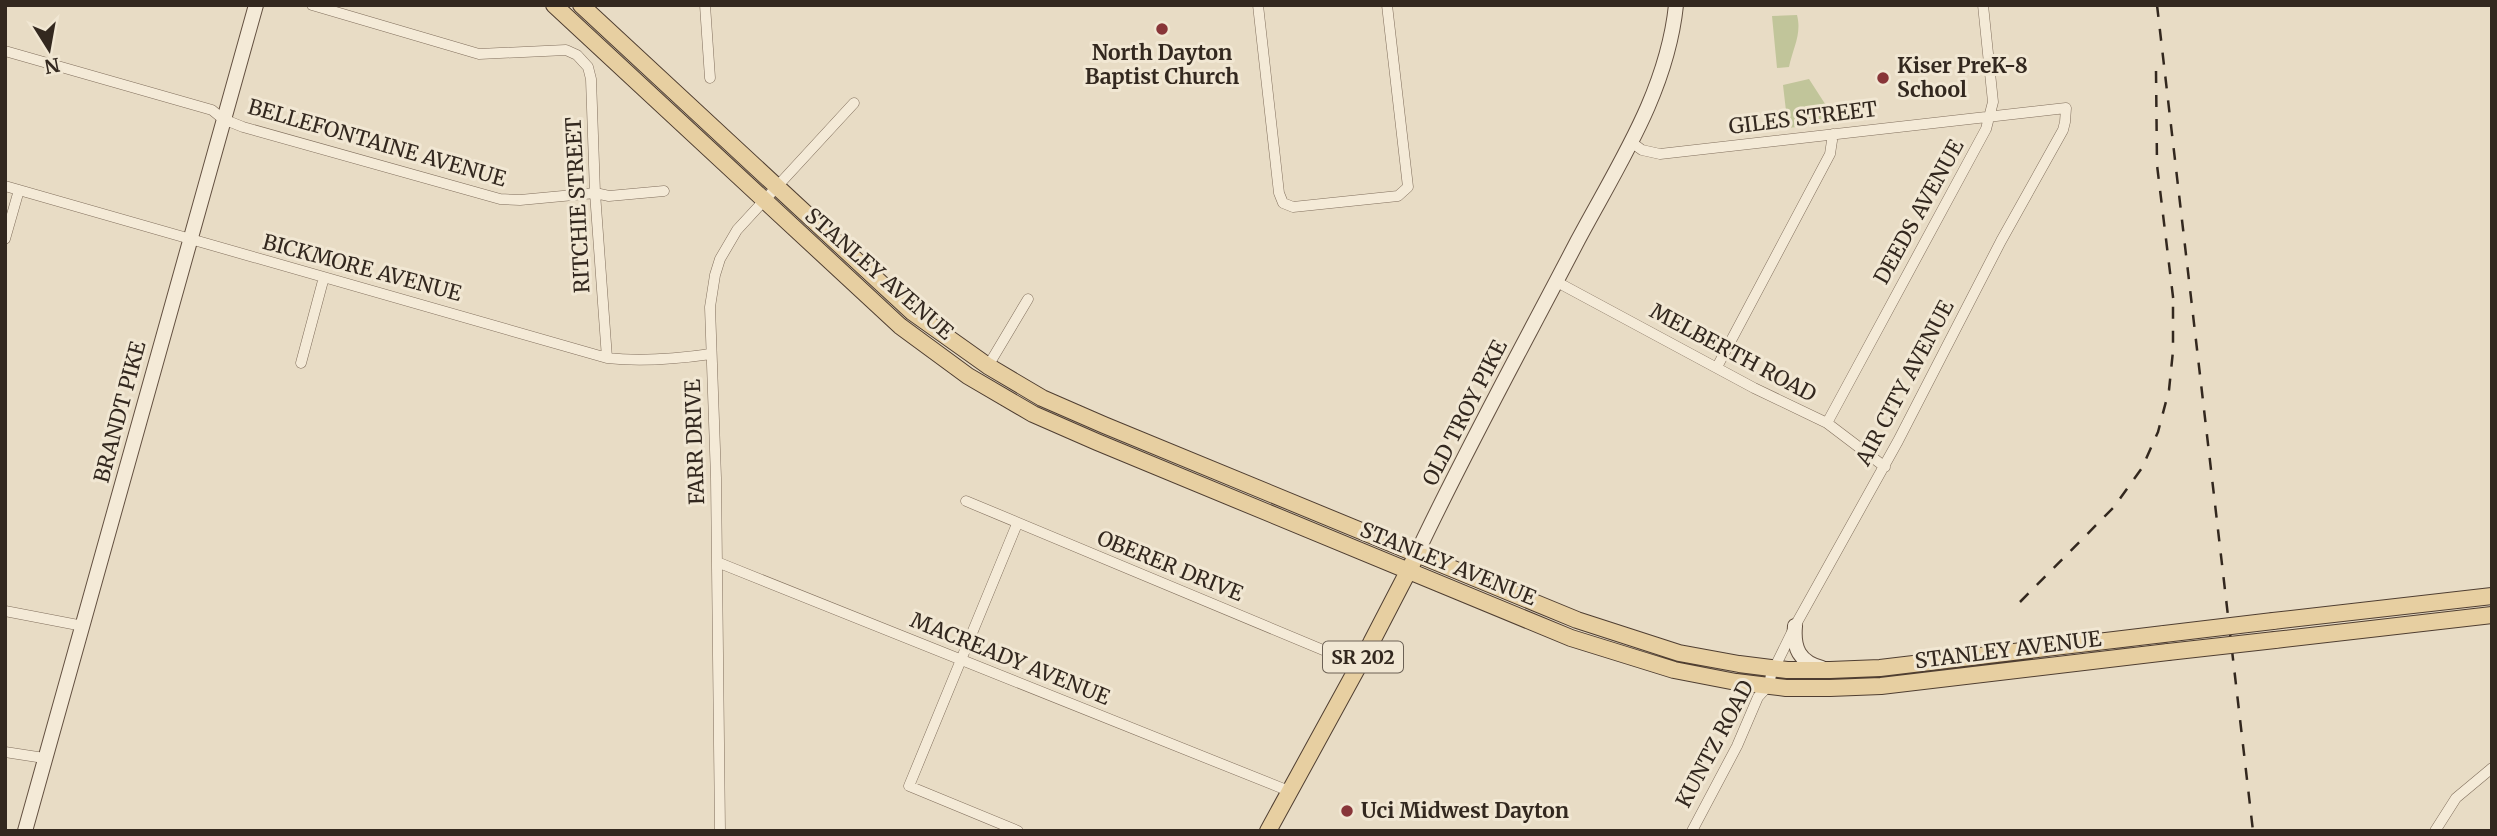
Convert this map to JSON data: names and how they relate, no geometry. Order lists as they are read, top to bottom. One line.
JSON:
{"streets":{"main road":["STANLEY AVENUE","BRANDT PIKE","OLD TROY PIKE","SR 202"],"street":["GILES STREET","BELLEFONTAINE AVENUE","RITCHIE STREET","DEEDS AVENUE","BICKMORE AVENUE","MELBERTH ROAD","AIR CITY AVENUE","FARR DRIVE","OBERER DRIVE","MACREADY AVENUE","KUNTZ ROAD"]},"crossings":[["GILES STREET","DEEDS AVENUE"],["GILES STREET","AIR CITY AVENUE"],["GILES STREET","OLD TROY PIKE"],["BELLEFONTAINE AVENUE","RITCHIE STREET"],["BELLEFONTAINE AVENUE","BRANDT PIKE"],["RITCHIE STREET","BICKMORE AVENUE"],["DEEDS AVENUE","MELBERTH ROAD"],["BICKMORE AVENUE","BRANDT PIKE"],["BICKMORE AVENUE","FARR DRIVE"],["STANLEY AVENUE","AIR CITY AVENUE"],["STANLEY AVENUE","OLD TROY PIKE"],["STANLEY AVENUE","FARR DRIVE"],["STANLEY AVENUE","KUNTZ ROAD"],["MELBERTH ROAD","AIR CITY AVENUE"],["MELBERTH ROAD","OLD TROY PIKE"],["AIR CITY AVENUE","KUNTZ ROAD"],["OLD TROY PIKE","OBERER DRIVE"],["OLD TROY PIKE","MACREADY AVENUE"],["FARR DRIVE","MACREADY AVENUE"]],"places":["North Dayton Baptist Church","Kiser PreK-8 School","Uci Midwest Dayton"],"north":"bottom"}
